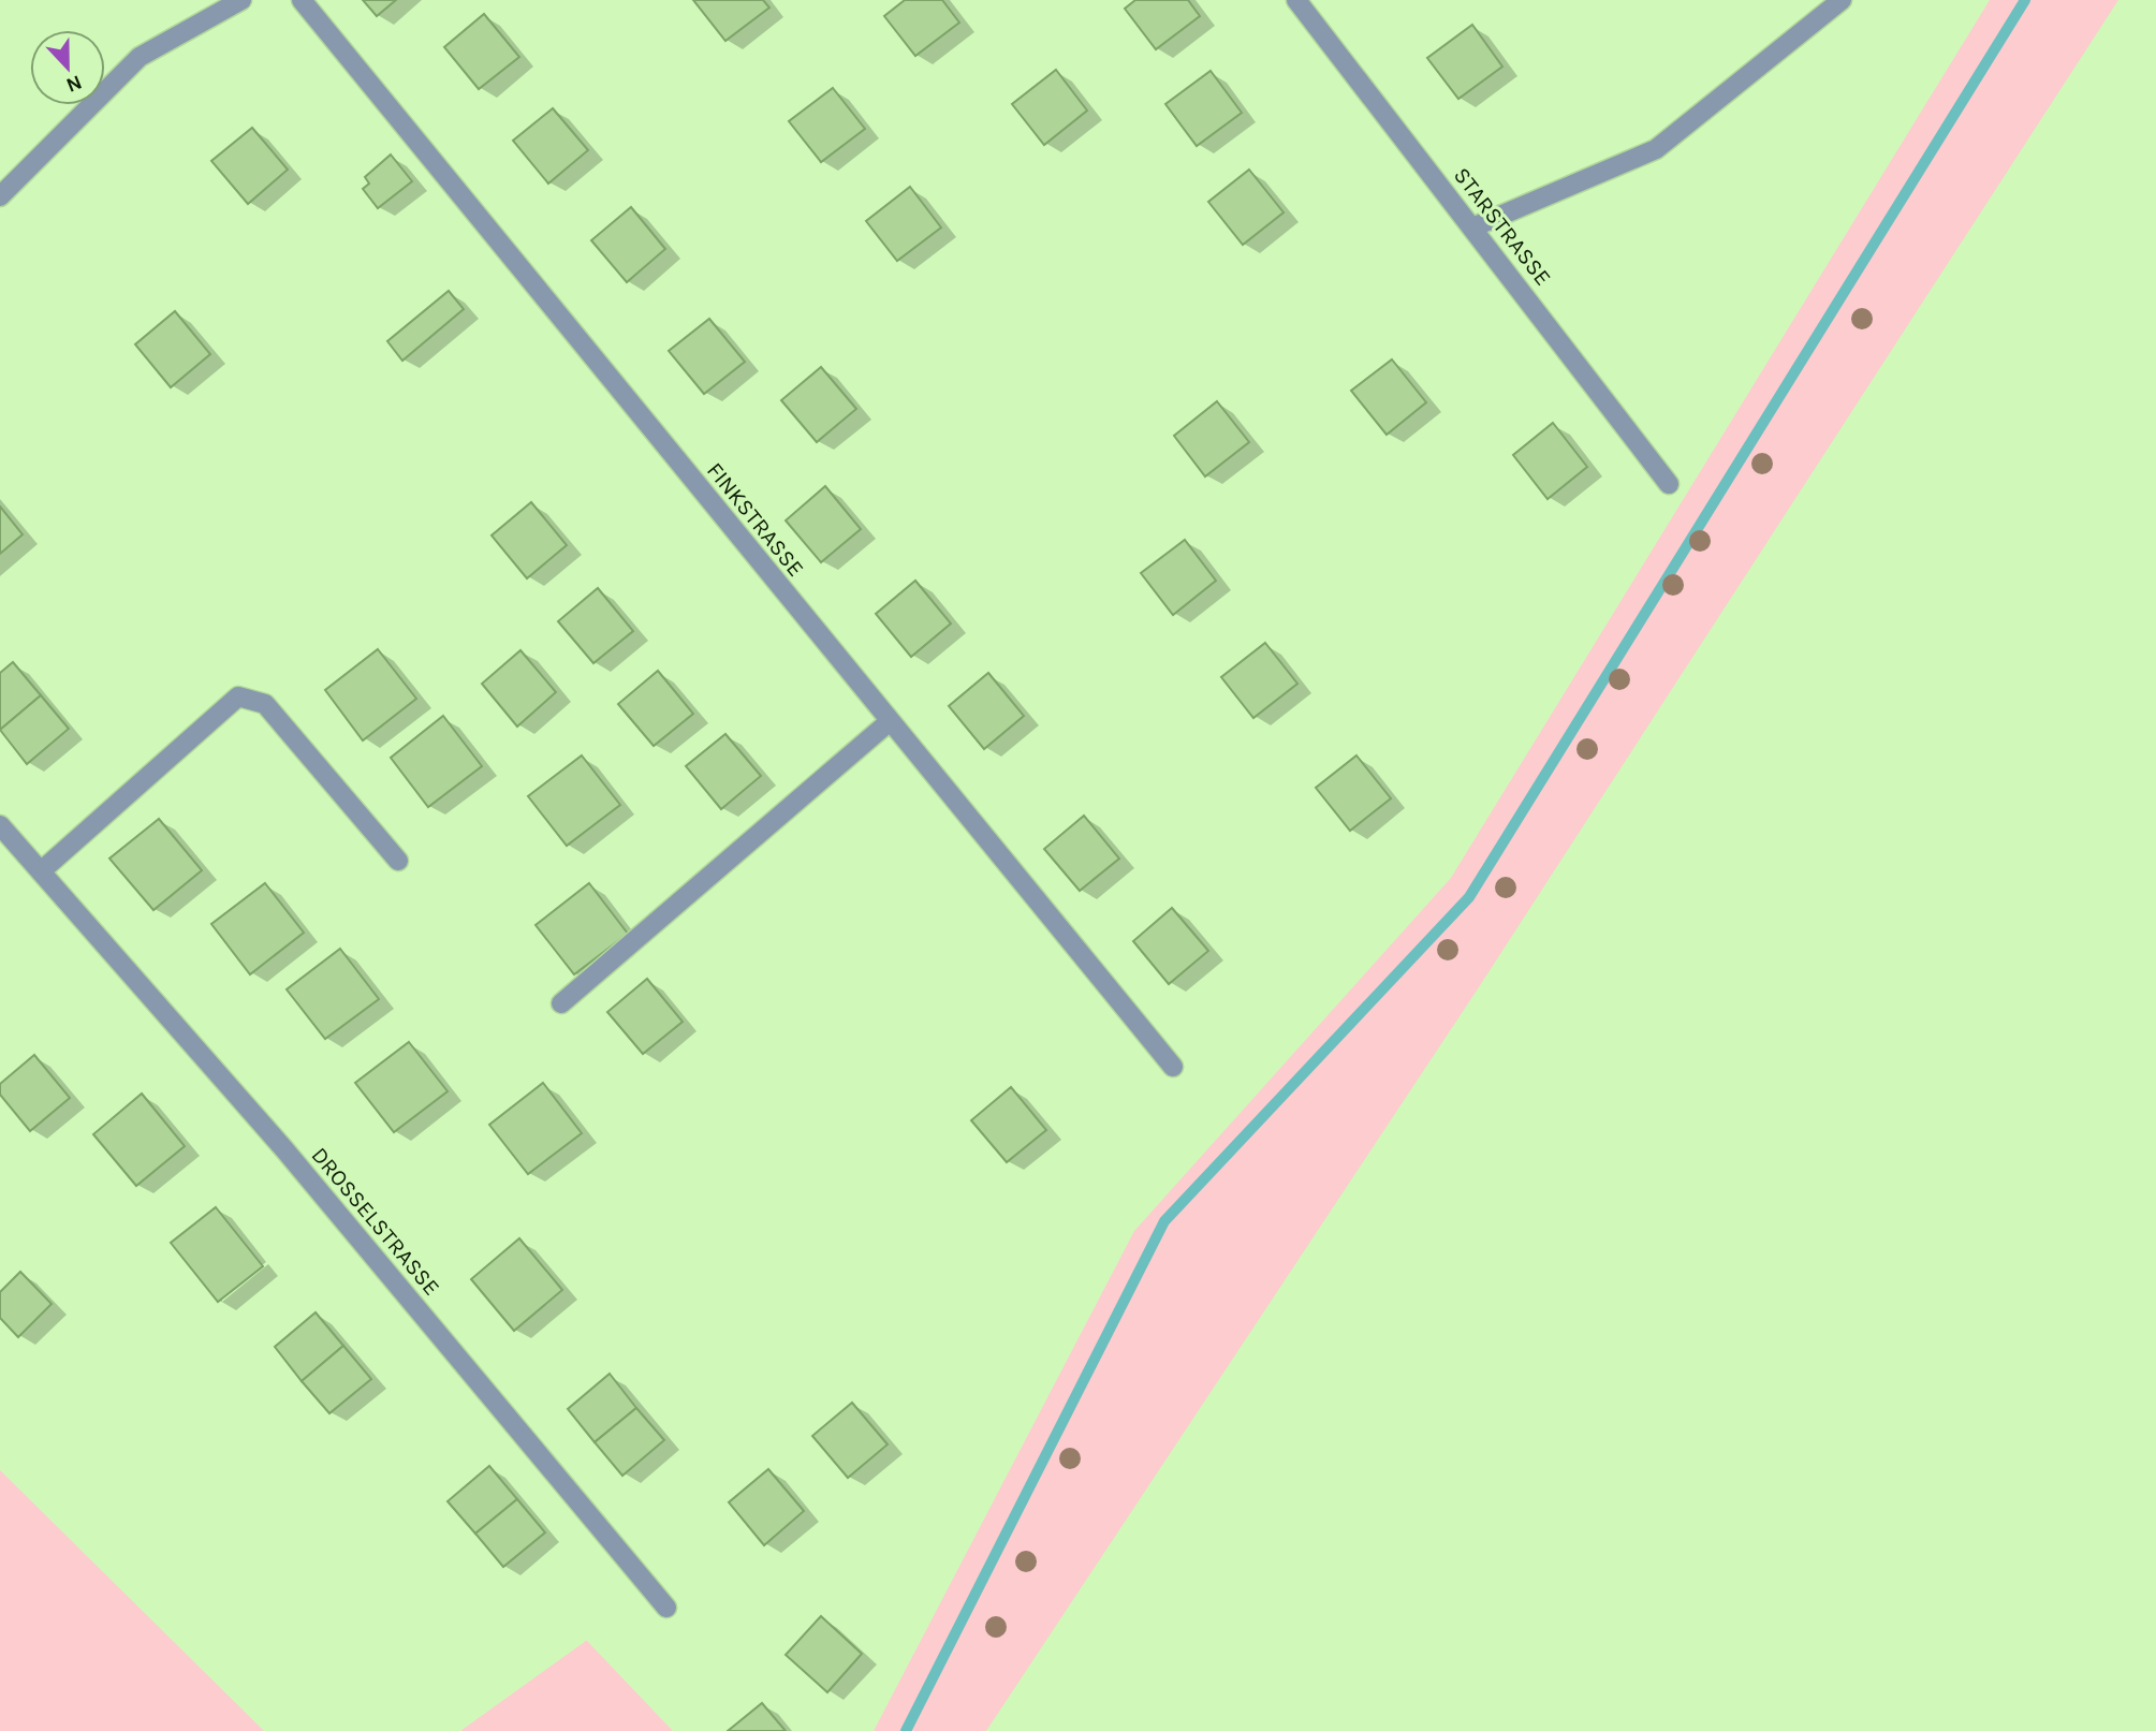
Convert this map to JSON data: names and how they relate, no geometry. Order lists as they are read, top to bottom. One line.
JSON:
{"streets":{"street":["STARSTRASSE","FINKSTRASSE","DROSSELSTRASSE"]},"north":"bottom"}
